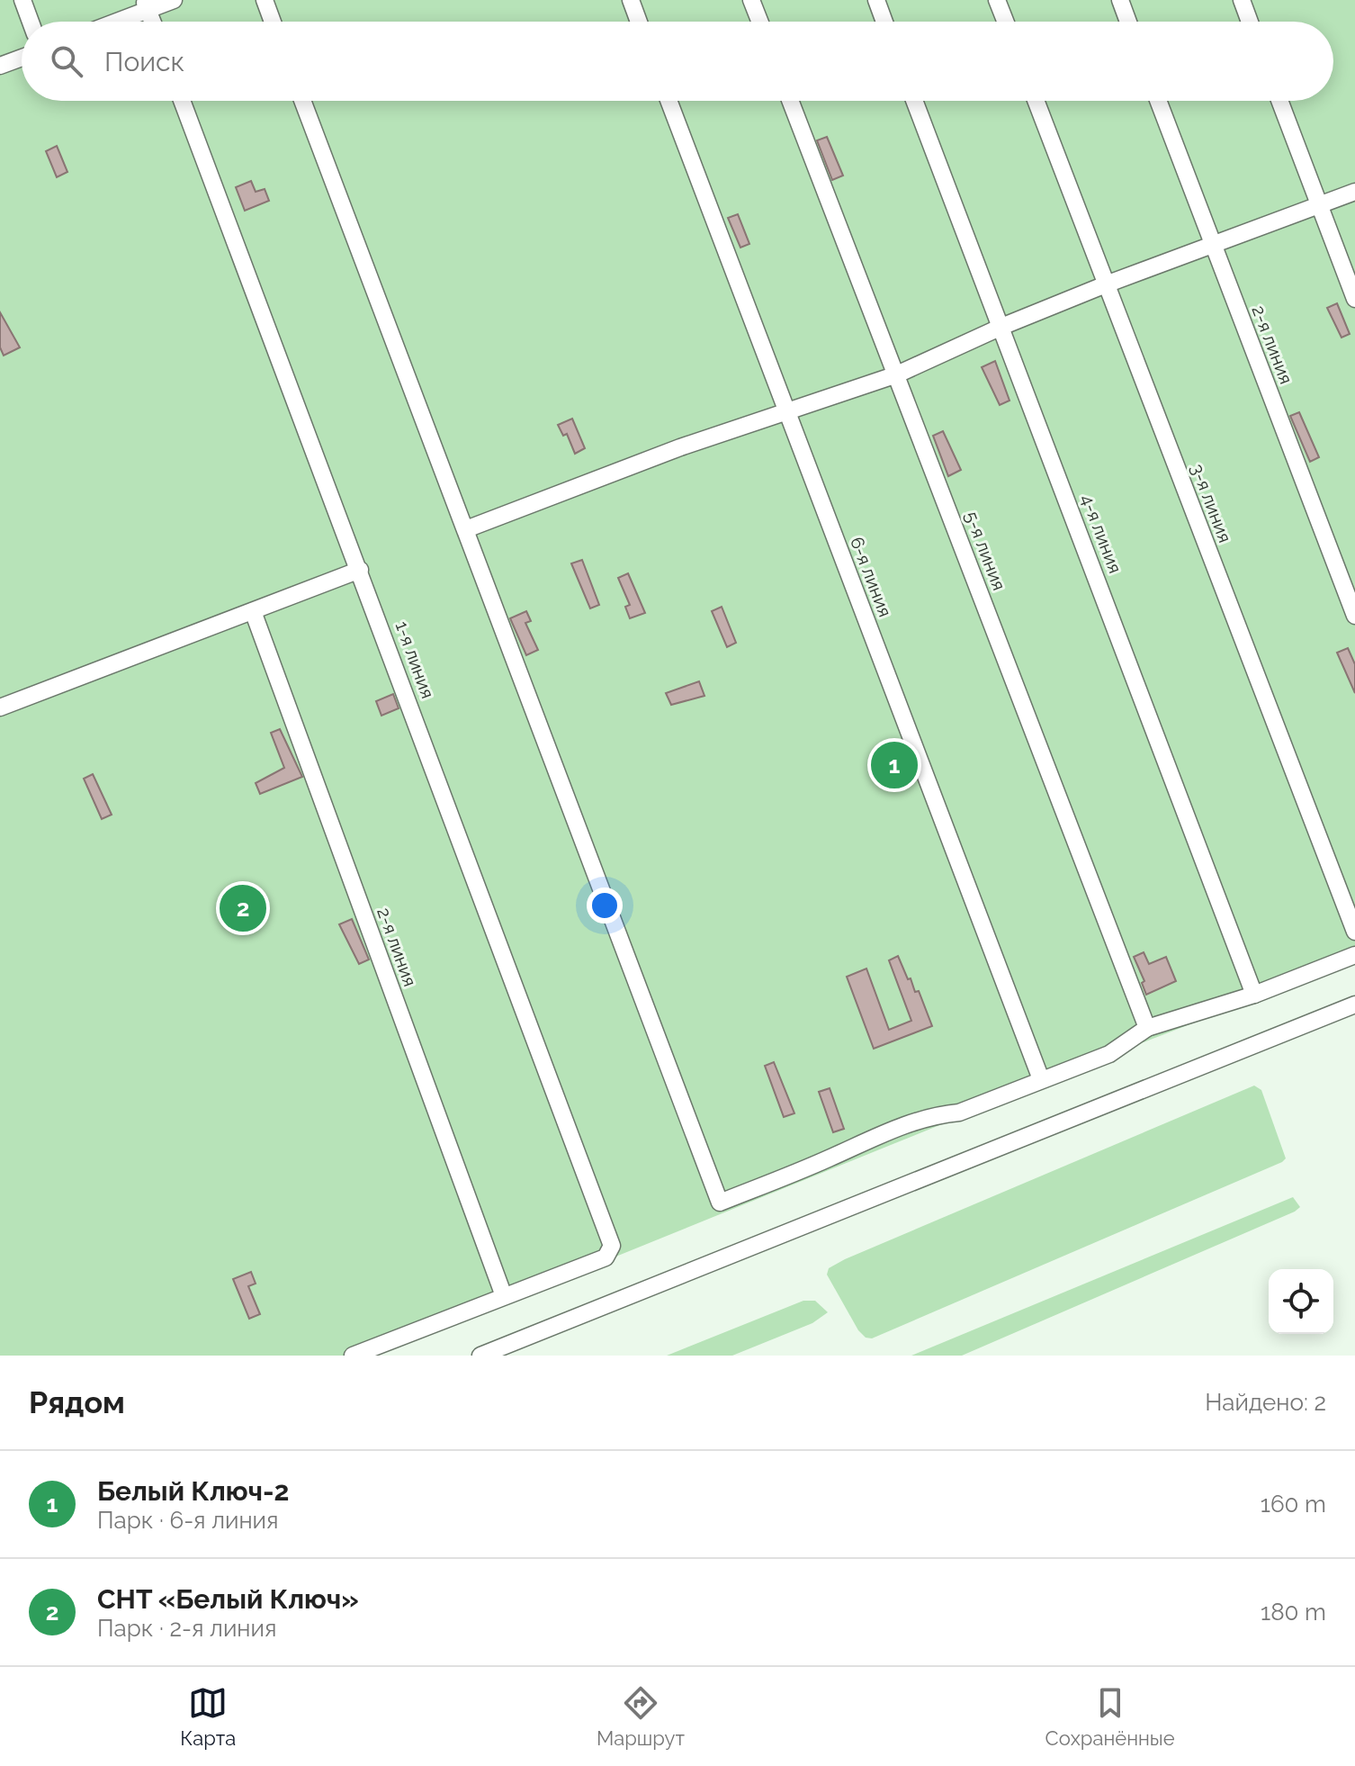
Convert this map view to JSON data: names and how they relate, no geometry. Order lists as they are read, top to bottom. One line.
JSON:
{"streets":{"street":["2-я линия","3-я линия","4-я линия","5-я линия","6-я линия","1-я линия"]},"crossings":[["2-я линия","1-я линия"]],"page":{"search":"Поиск","pins":["1","2"],"heading":["Рядом","Найдено: 2"],"list":[{"mark":"1","name":"Белый Ключ-2","note":"Парк · 6-я линия","value":"160 m"},{"mark":"2","name":"СНТ «Белый Ключ»","note":"Парк · 2-я линия","value":"180 m"}],"nav":["Карта","Маршрут","Сохранённые"]}}
